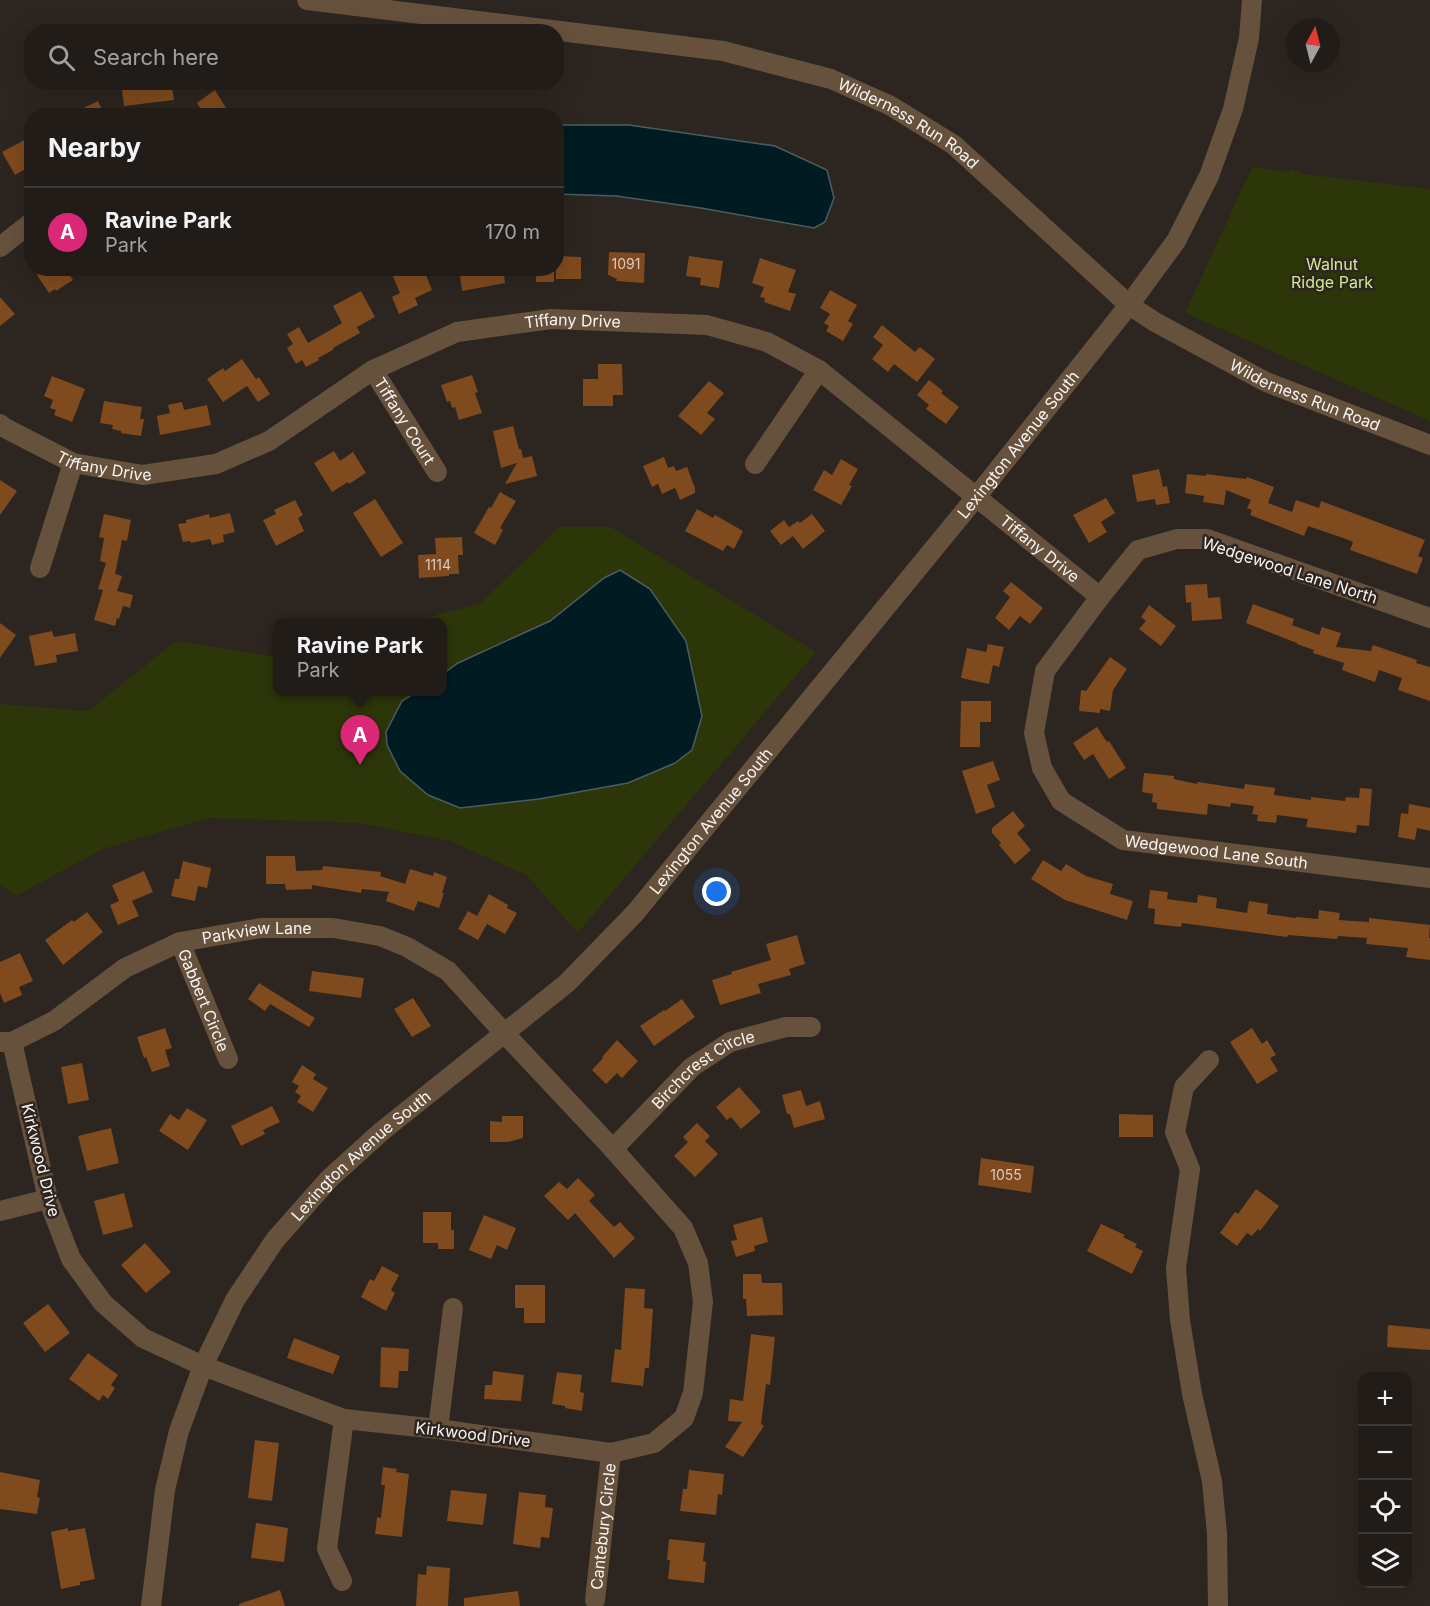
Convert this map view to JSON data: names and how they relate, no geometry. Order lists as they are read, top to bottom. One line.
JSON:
{"streets":{"street":["Wilderness Run Road","Tiffany Drive","Tiffany Court","Lexington Avenue South","Wedgewood Lane North","Wedgewood Lane South","Parkview Lane","Gabbert Circle","Birchcrest Circle","Kirkwood Drive","Cantebury Circle"]},"crossings":[["Wilderness Run Road","Lexington Avenue South"],["Tiffany Drive","Tiffany Court"],["Tiffany Drive","Lexington Avenue South"],["Tiffany Drive","Wedgewood Lane North"],["Tiffany Drive","Wedgewood Lane South"],["Lexington Avenue South","Parkview Lane"],["Lexington Avenue South","Kirkwood Drive"],["Wedgewood Lane North","Wedgewood Lane South"],["Parkview Lane","Gabbert Circle"],["Parkview Lane","Kirkwood Drive"],["Birchcrest Circle","Kirkwood Drive"],["Kirkwood Drive","Cantebury Circle"]],"parks":["Walnut Ridge Park"],"house_numbers":["1091","1114","1055"],"north":"top","page":{"search":"Search here","heading":"Nearby","list":[{"mark":"A","name":"Ravine Park","note":"Park","value":"170 m"}],"popup":["Ravine Park","Park"],"pins":"A","map_buttons":["+","−"]}}
